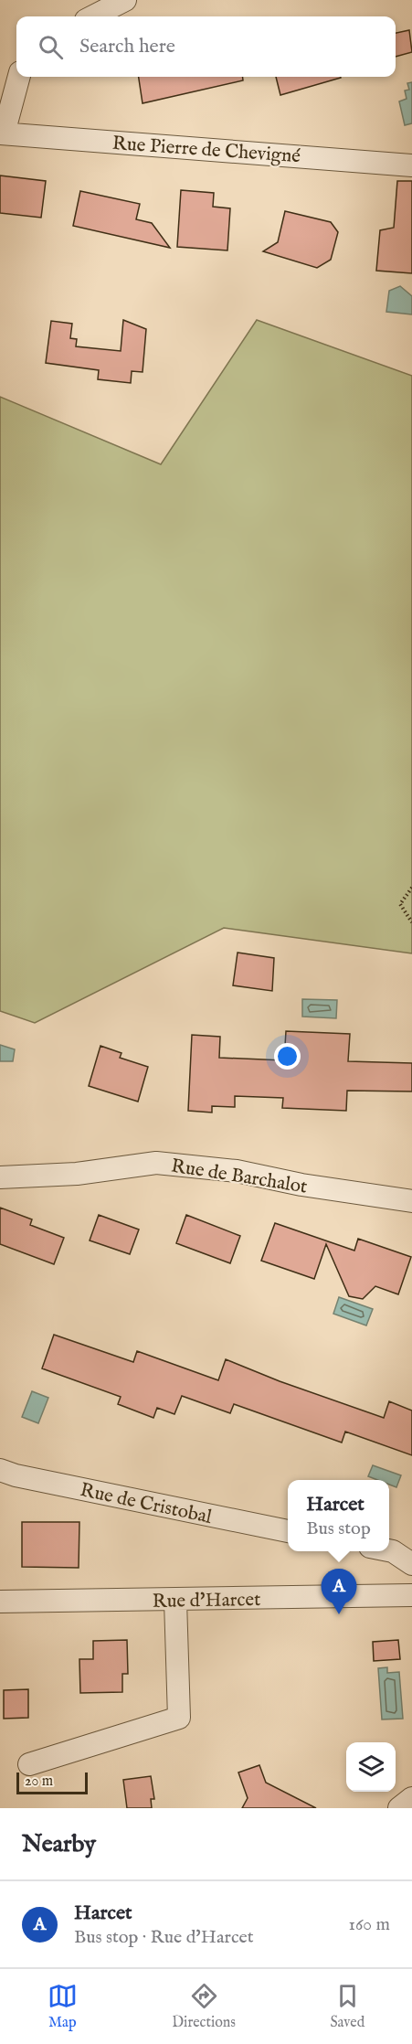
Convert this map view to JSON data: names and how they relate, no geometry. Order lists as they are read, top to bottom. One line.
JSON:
{"streets":{"street":["Rue Pierre de Chevigné","Rue de Barchalot","Rue de Cristobal","Rue d'Harcet"]},"scale_bar":"20 m","page":{"search":"Search here","popup":["Harcet","Bus stop"],"pins":"A","scale":"20 m","heading":"Nearby","list":[{"mark":"A","name":"Harcet","note":"Bus stop · Rue d'Harcet","value":"160 m"}],"nav":["Map","Directions","Saved"]}}
